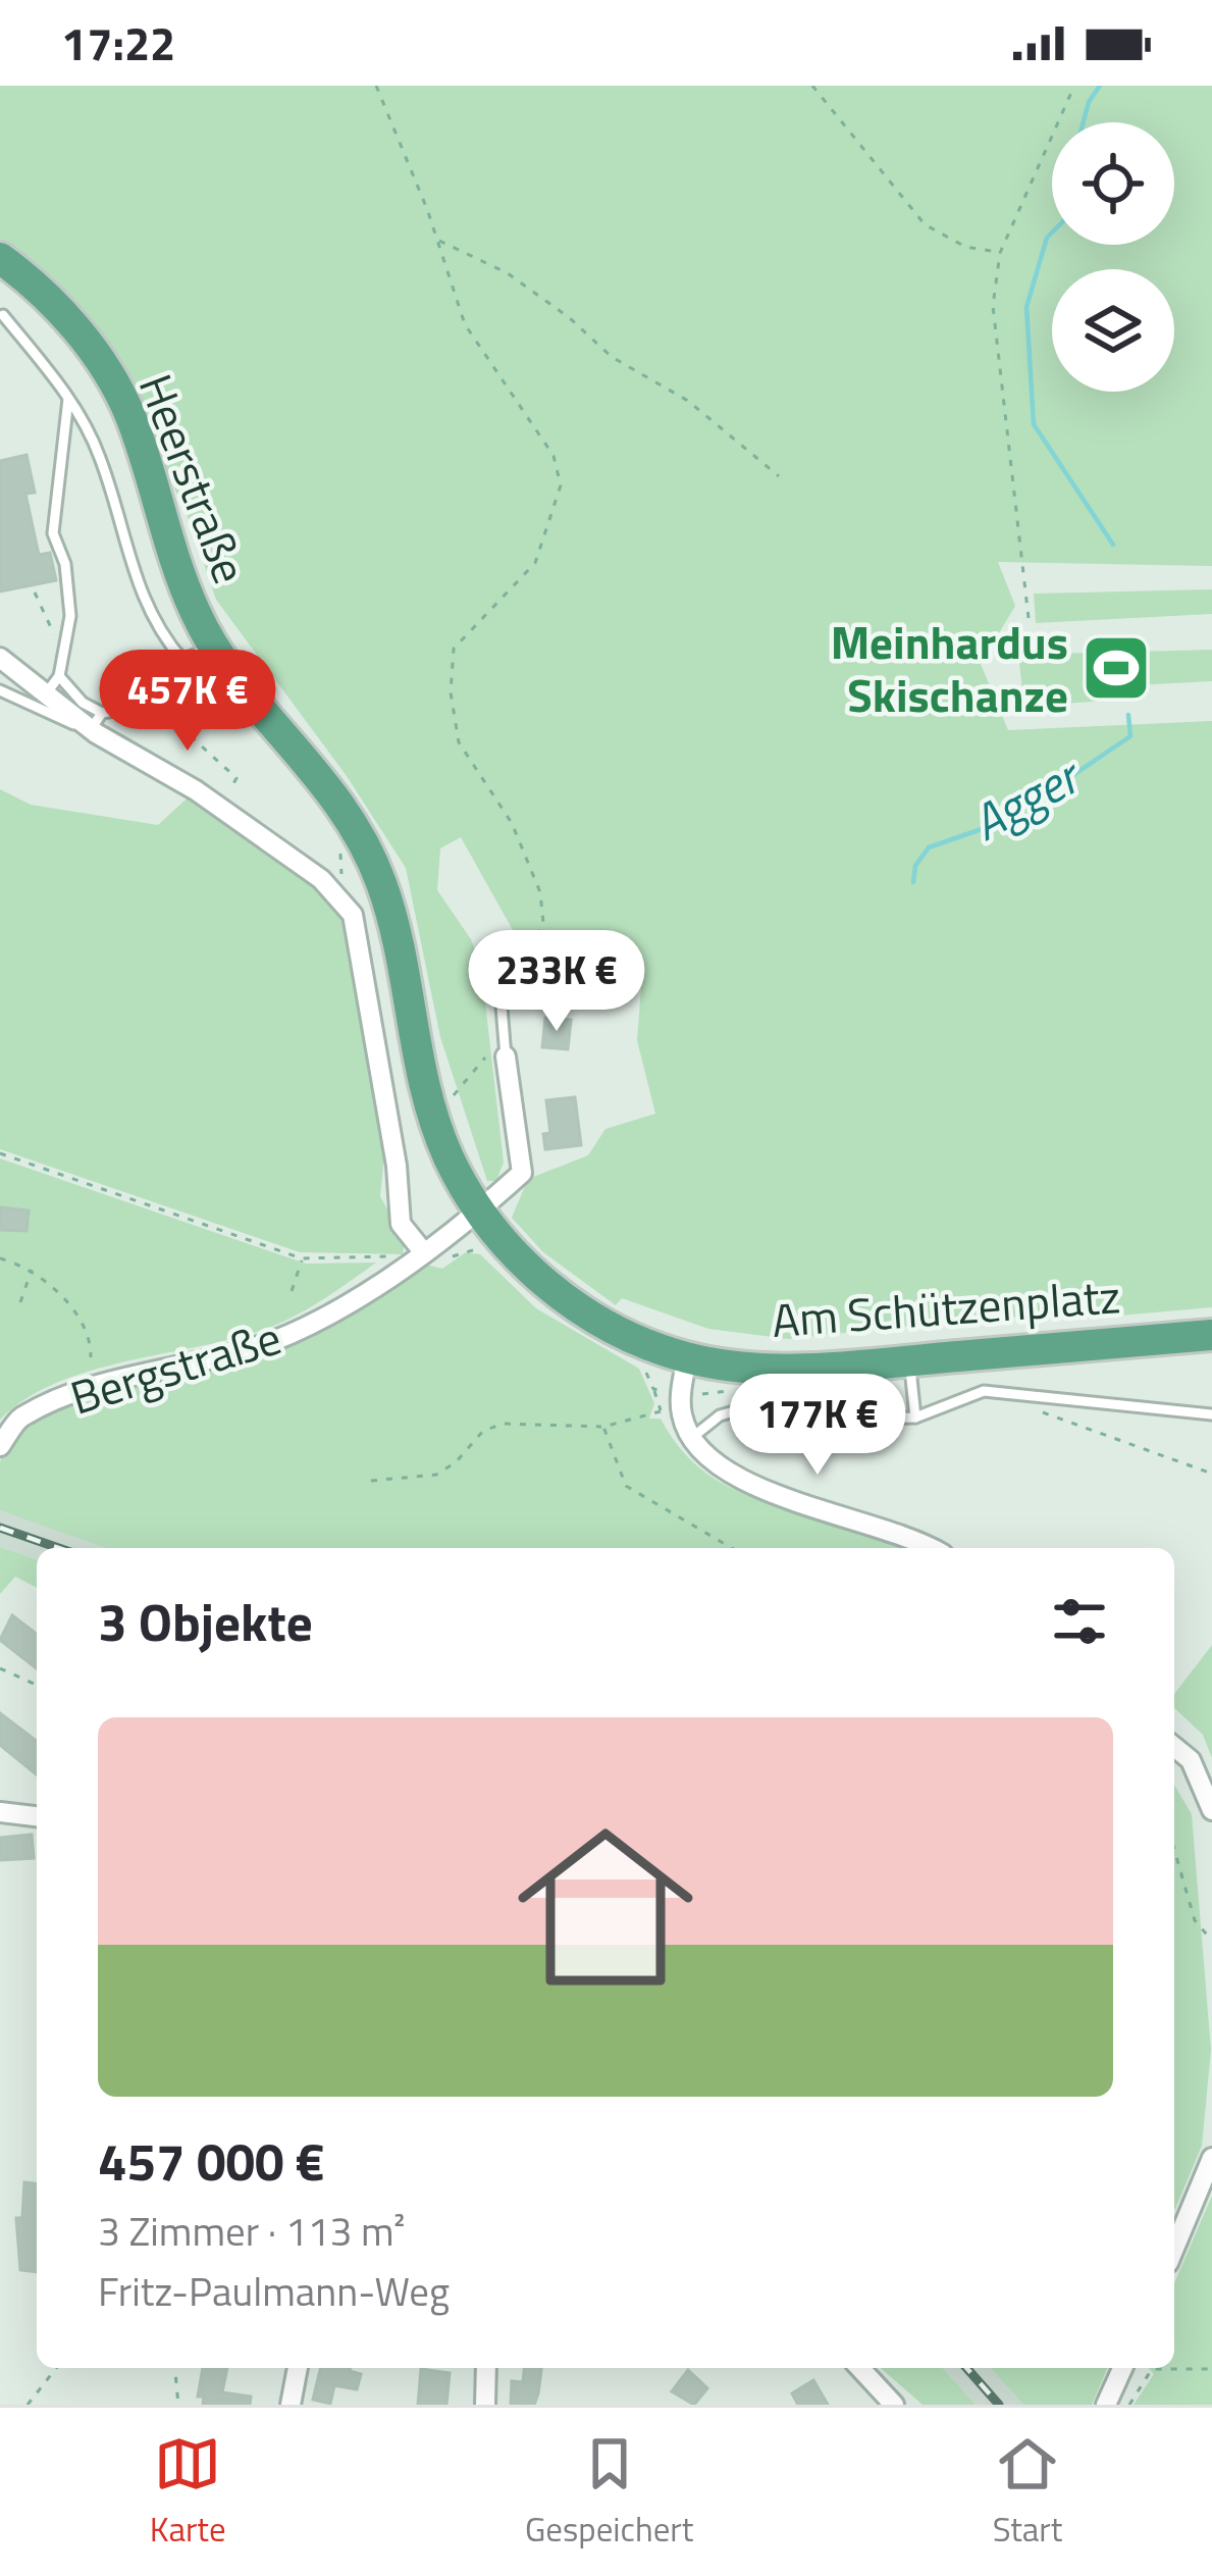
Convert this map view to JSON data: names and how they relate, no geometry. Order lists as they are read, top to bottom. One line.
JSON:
{"streets":{"main road":["Heerstraße","Am Schützenplatz"],"street":["Bergstraße"]},"crossings":[["Heerstraße","Am Schützenplatz"],["Heerstraße","Bergstraße"]],"water":["Agger"],"places":{"sports":["Meinhardus Skischanze"]},"page":{"status":"17:22","price":["457K €","233K €","177K €"],"heading":"3 Objekte","list":[{"name":"457 000 €","note":"3 Zimmer · 113 m² · Fritz-Paulmann-Weg"}],"tabs":["Karte","Gespeichert","Start"]}}
